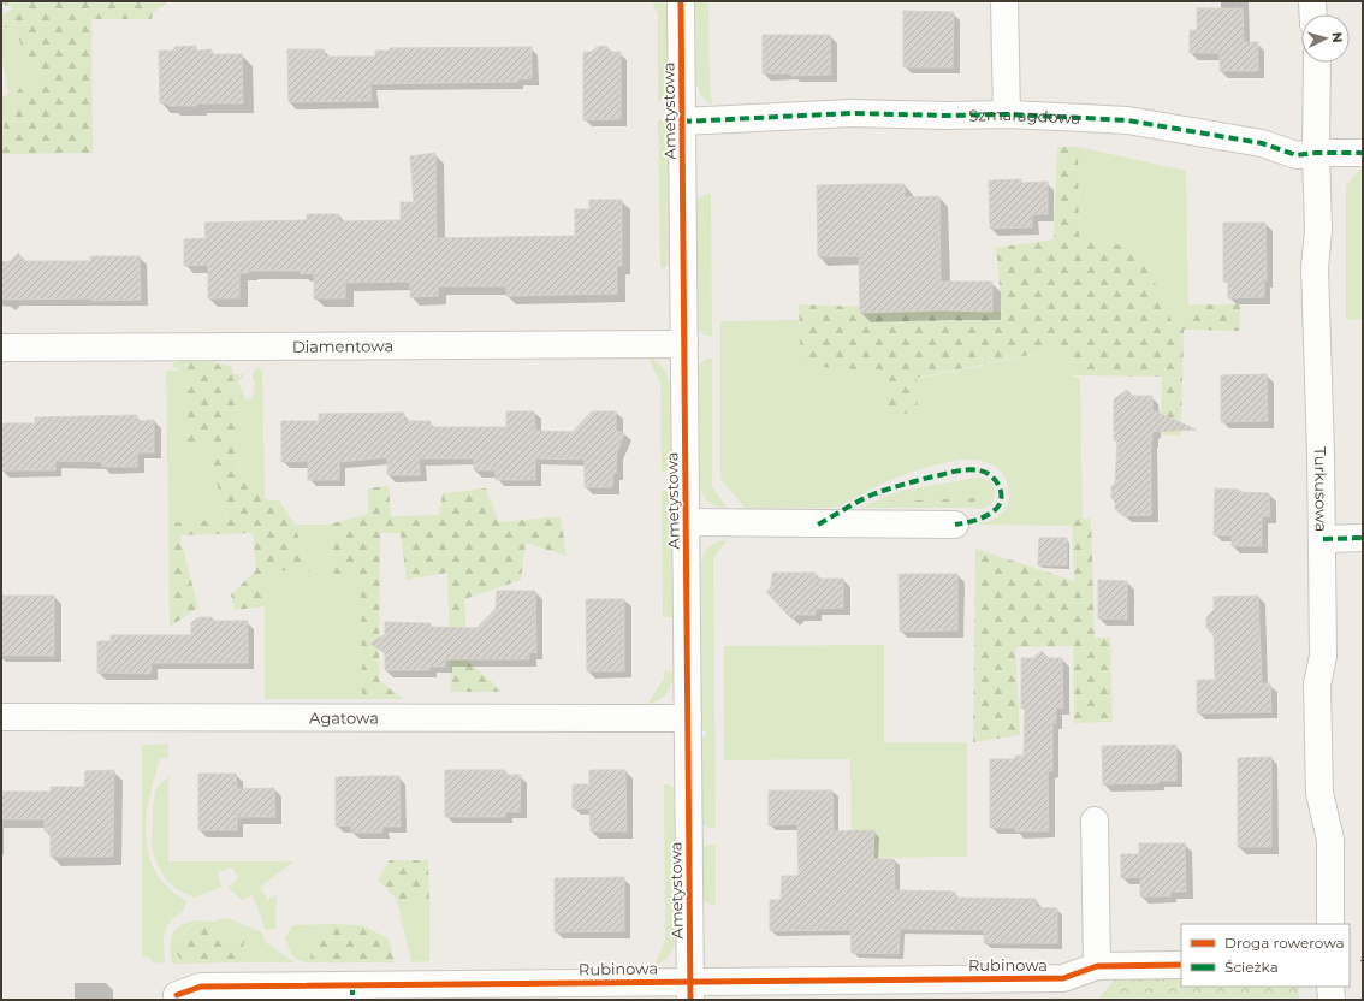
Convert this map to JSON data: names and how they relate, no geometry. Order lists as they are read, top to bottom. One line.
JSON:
{"streets":{"street":["Ametystowa","Szmaragdowa","Diamentowa","Turkusowa","Agatowa","Rubinowa"]},"crossings":[["Ametystowa","Szmaragdowa"],["Ametystowa","Diamentowa"],["Ametystowa","Agatowa"],["Ametystowa","Rubinowa"],["Szmaragdowa","Turkusowa"]],"legend":["Droga rowerowa","Ścieżka"],"north":"right"}
